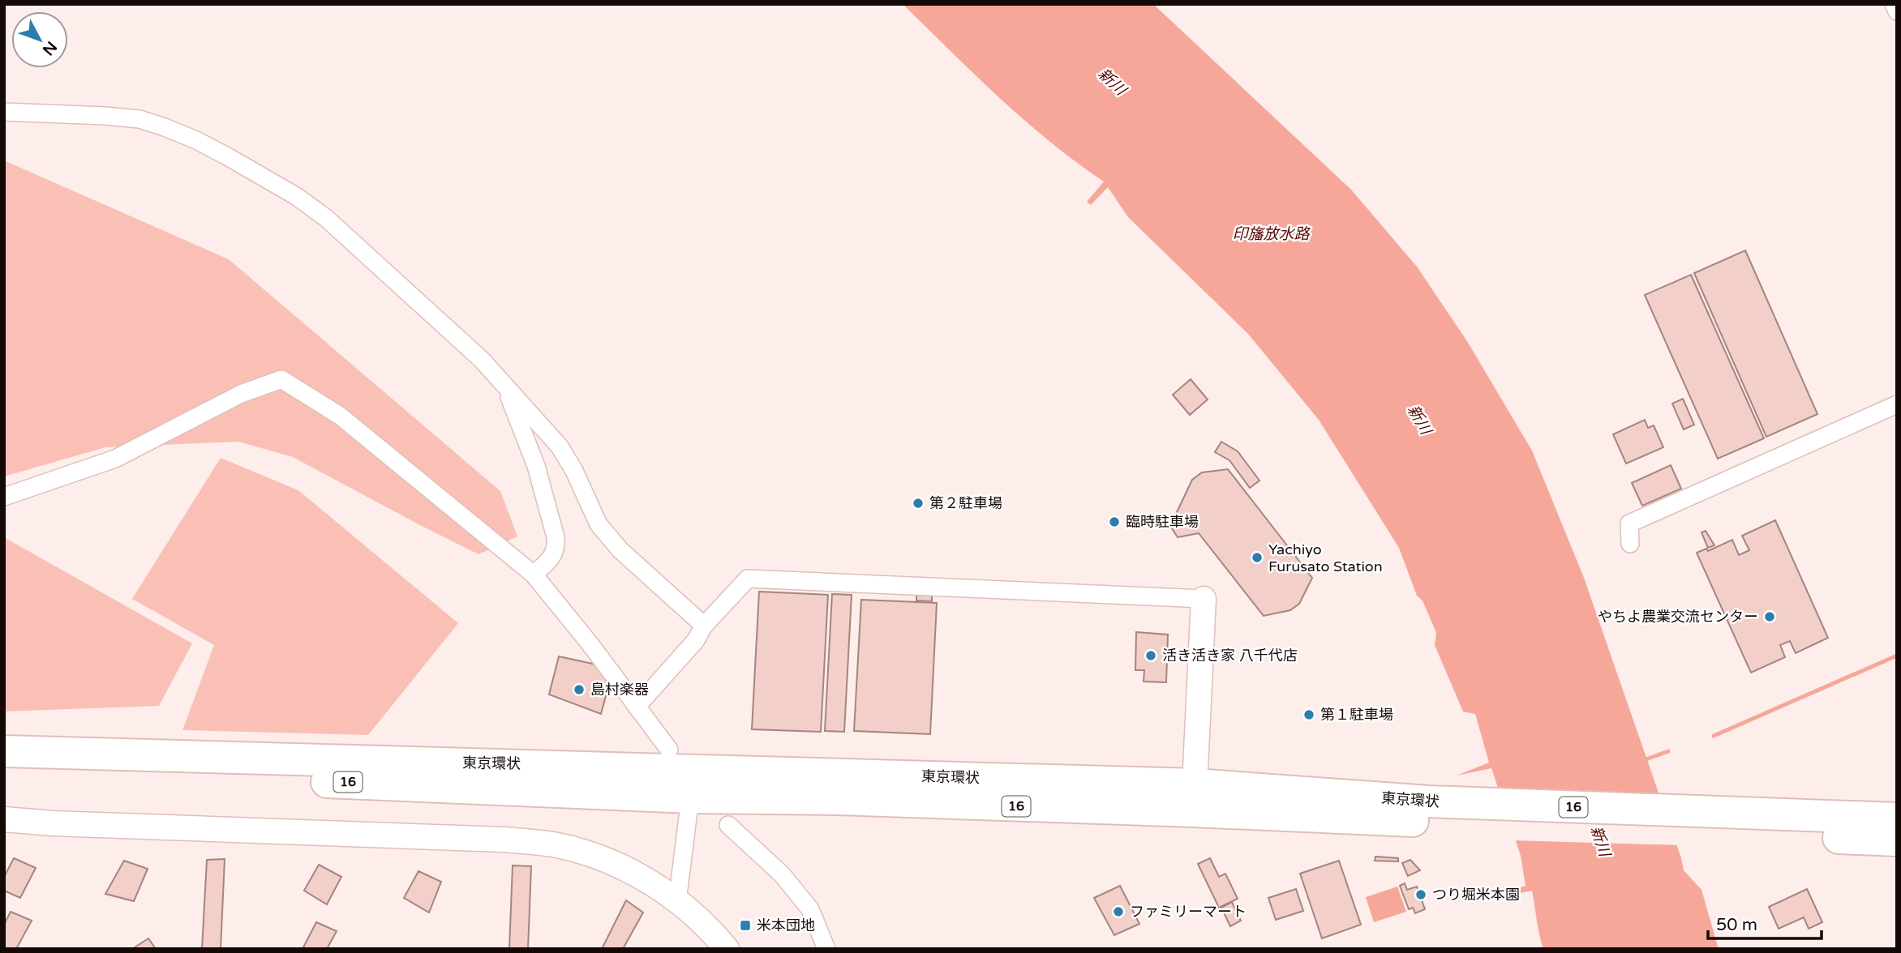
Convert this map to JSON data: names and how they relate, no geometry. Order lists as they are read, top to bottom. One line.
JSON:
{"streets":{"highway":["東京環状","16"]},"water":["新川","印旛放水路"],"places":{"other":["第２駐車場","臨時駐車場","Yachiyo Furusato Station","やちよ農業交流センター","活き活き家 八千代店","島村楽器","第１駐車場","つり堀米本園","ファミリーマート"],"transit":["米本団地"]},"scale_bar":"50 m","north":"bottom right"}
